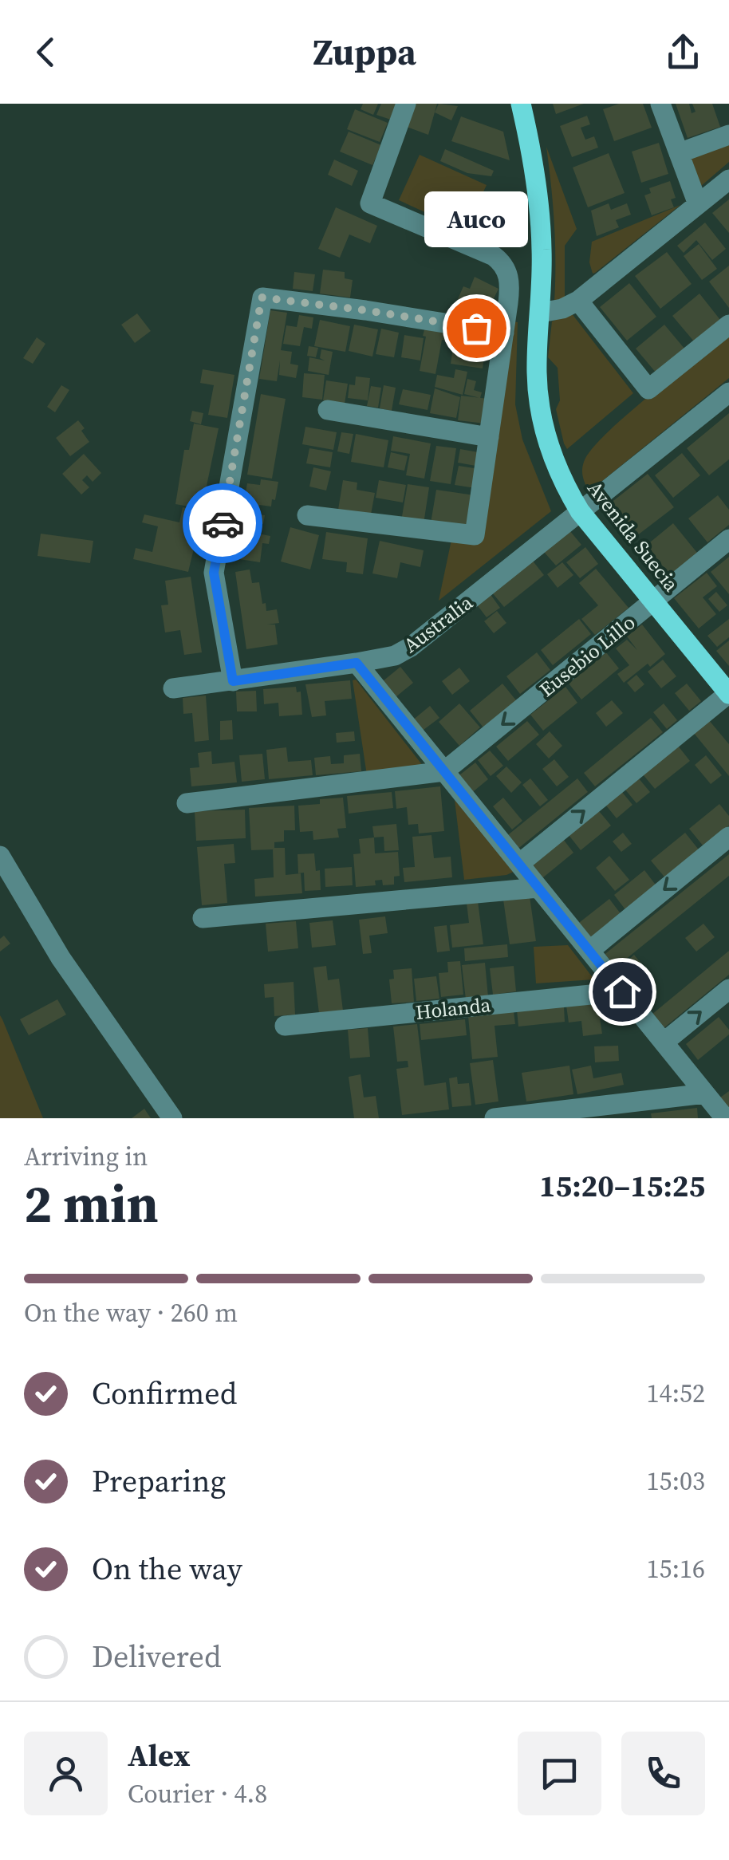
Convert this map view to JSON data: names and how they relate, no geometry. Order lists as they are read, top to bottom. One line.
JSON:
{"streets":{"main road":["Avenida Suecia"],"street":["Australia","Eusebio Lillo","Holanda"]},"crossings":[["Avenida Suecia","Australia"],["Avenida Suecia","Eusebio Lillo"]],"places":["Auco"],"page":{"header":"Zuppa","bubble":"Auco","heading":["2 min","Arriving in","15:20–15:25"],"panel":["Alex","Courier · 4.8"],"bar":"On the way · 260 m","list":[["Confirmed","14:52"],["Preparing","15:03"],["On the way","15:16"],"Delivered"]}}
